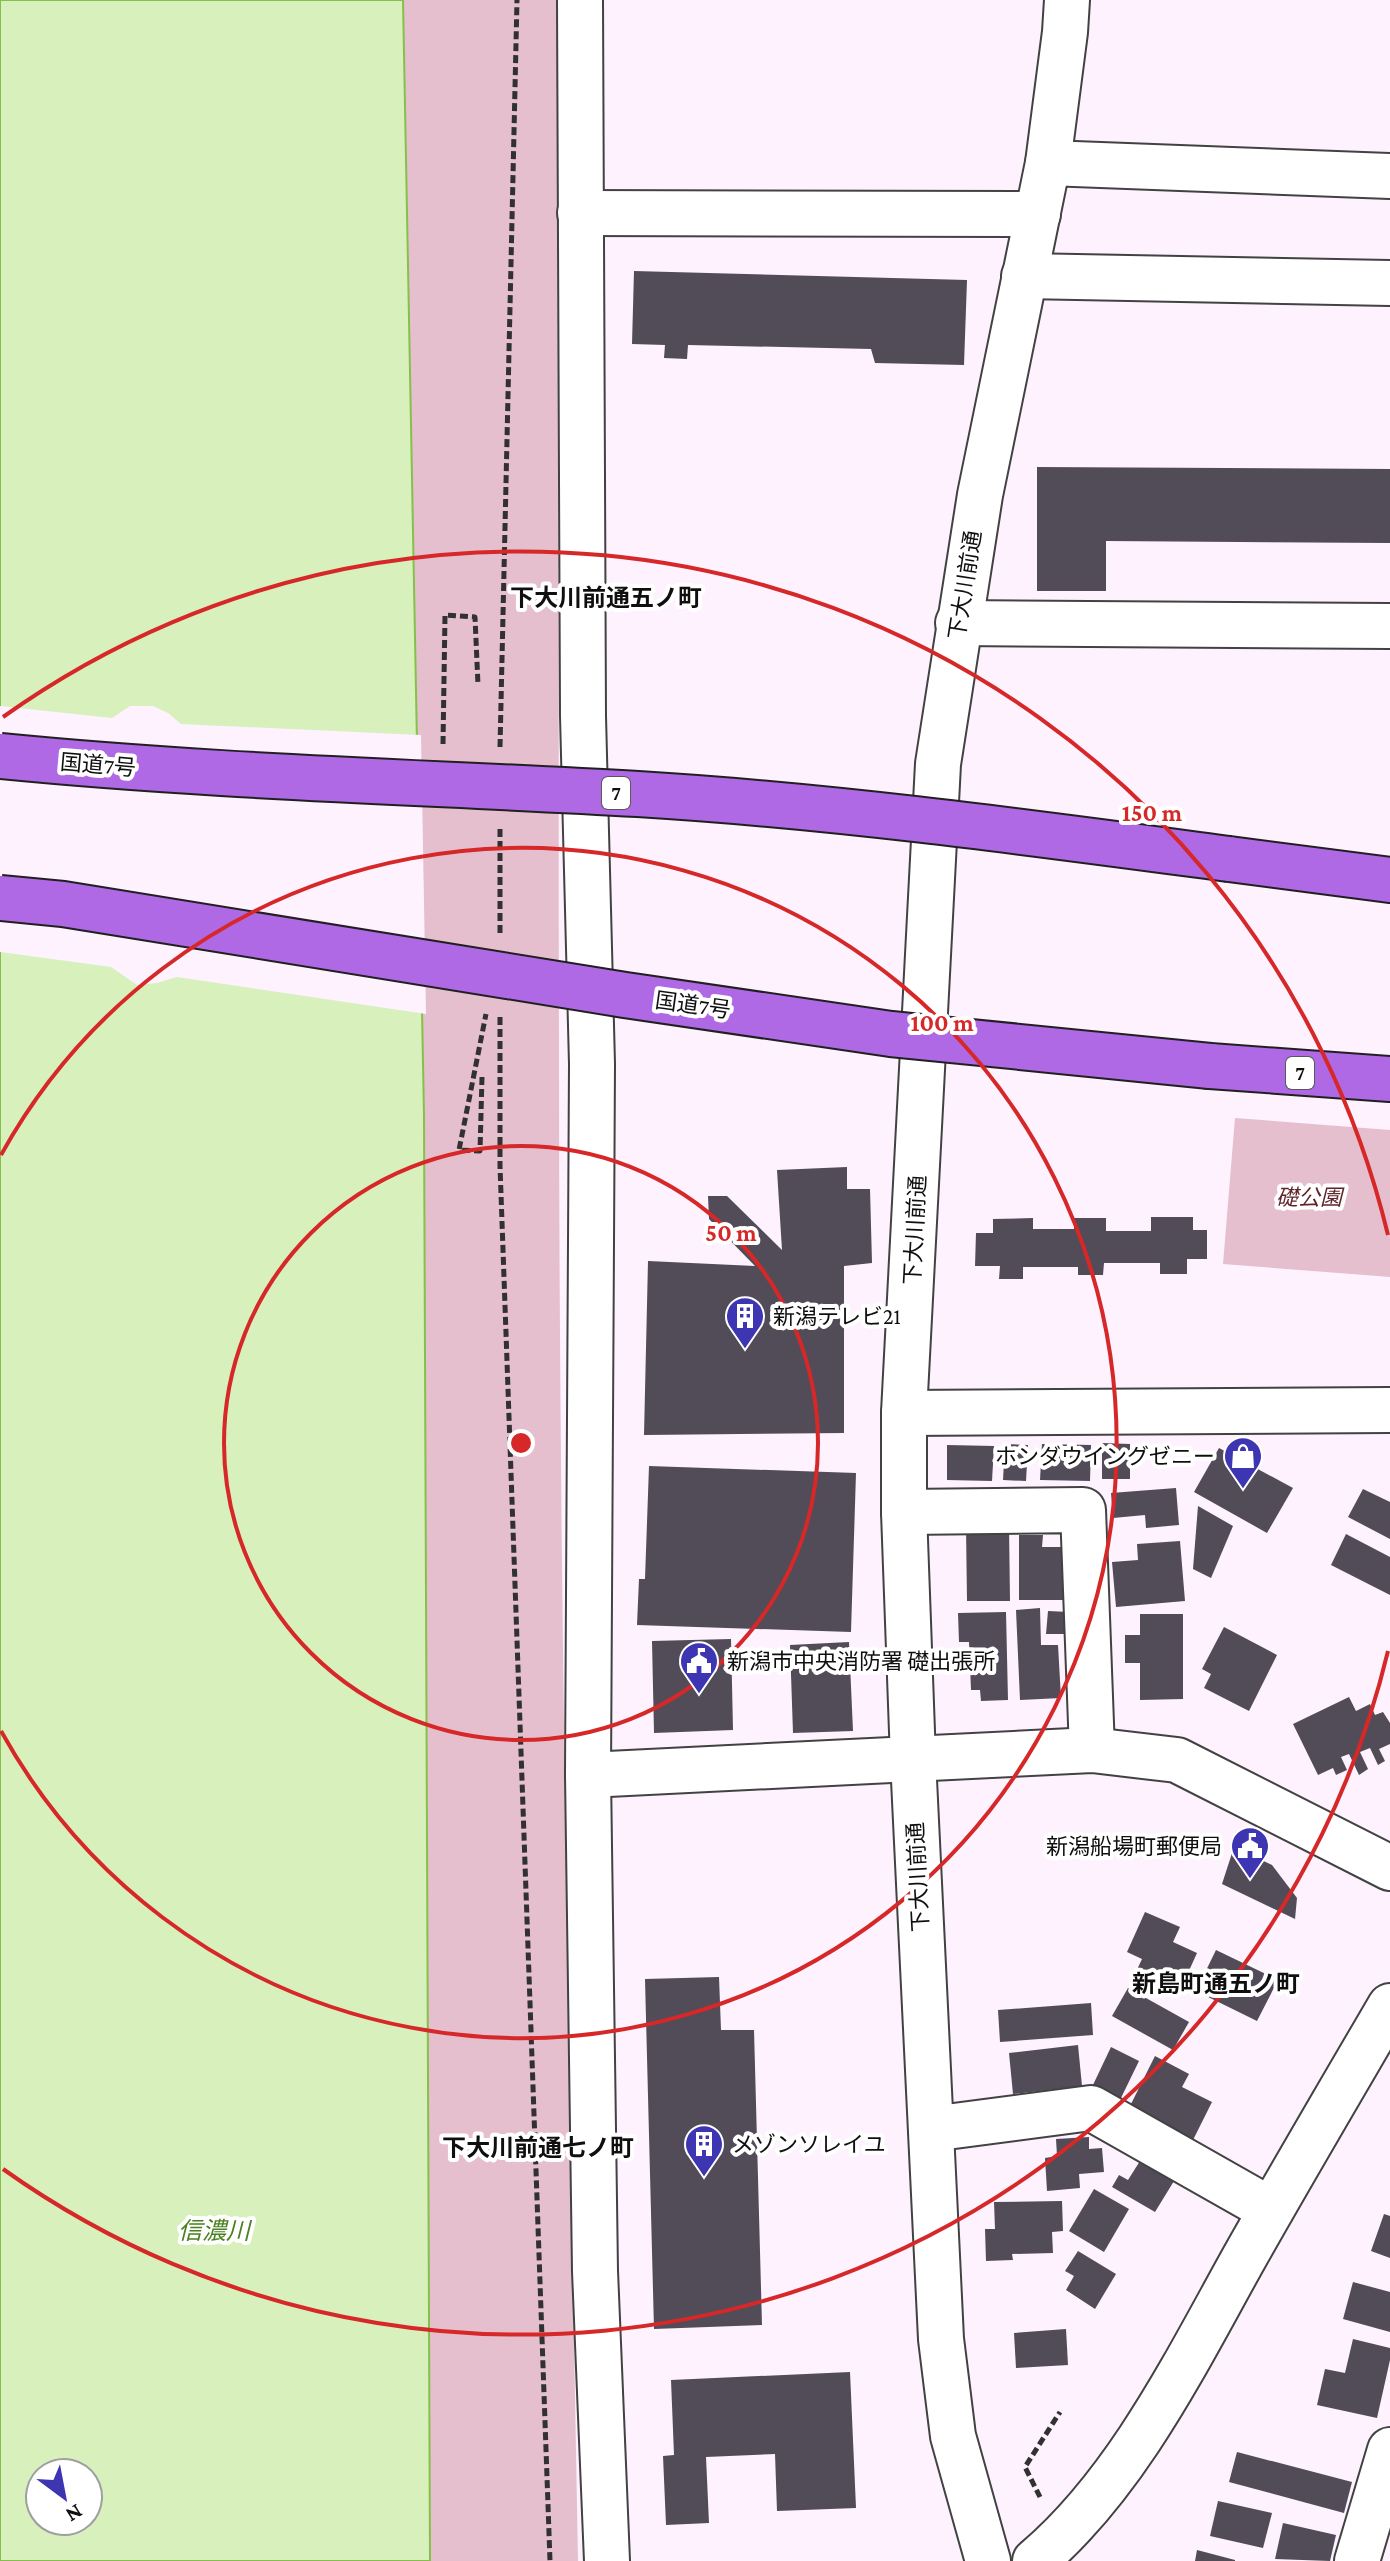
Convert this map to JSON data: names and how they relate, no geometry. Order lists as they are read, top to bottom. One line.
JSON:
{"streets":{"highway":["国道7号","7"],"street":["下大川前通"]},"districts":["下大川前通五ノ町","新島町通五ノ町","下大川前通七ノ町"],"water":["信濃川"],"parks":["礎公園"],"places":{"building":["新潟テレビ21","メゾンソレイユ"],"shop":["ホンダウイングゼニー"],"public building":["新潟市中央消防署 礎出張所","新潟船場町郵便局"]},"north":"bottom right","rings":["150 m","100 m","50 m"]}
